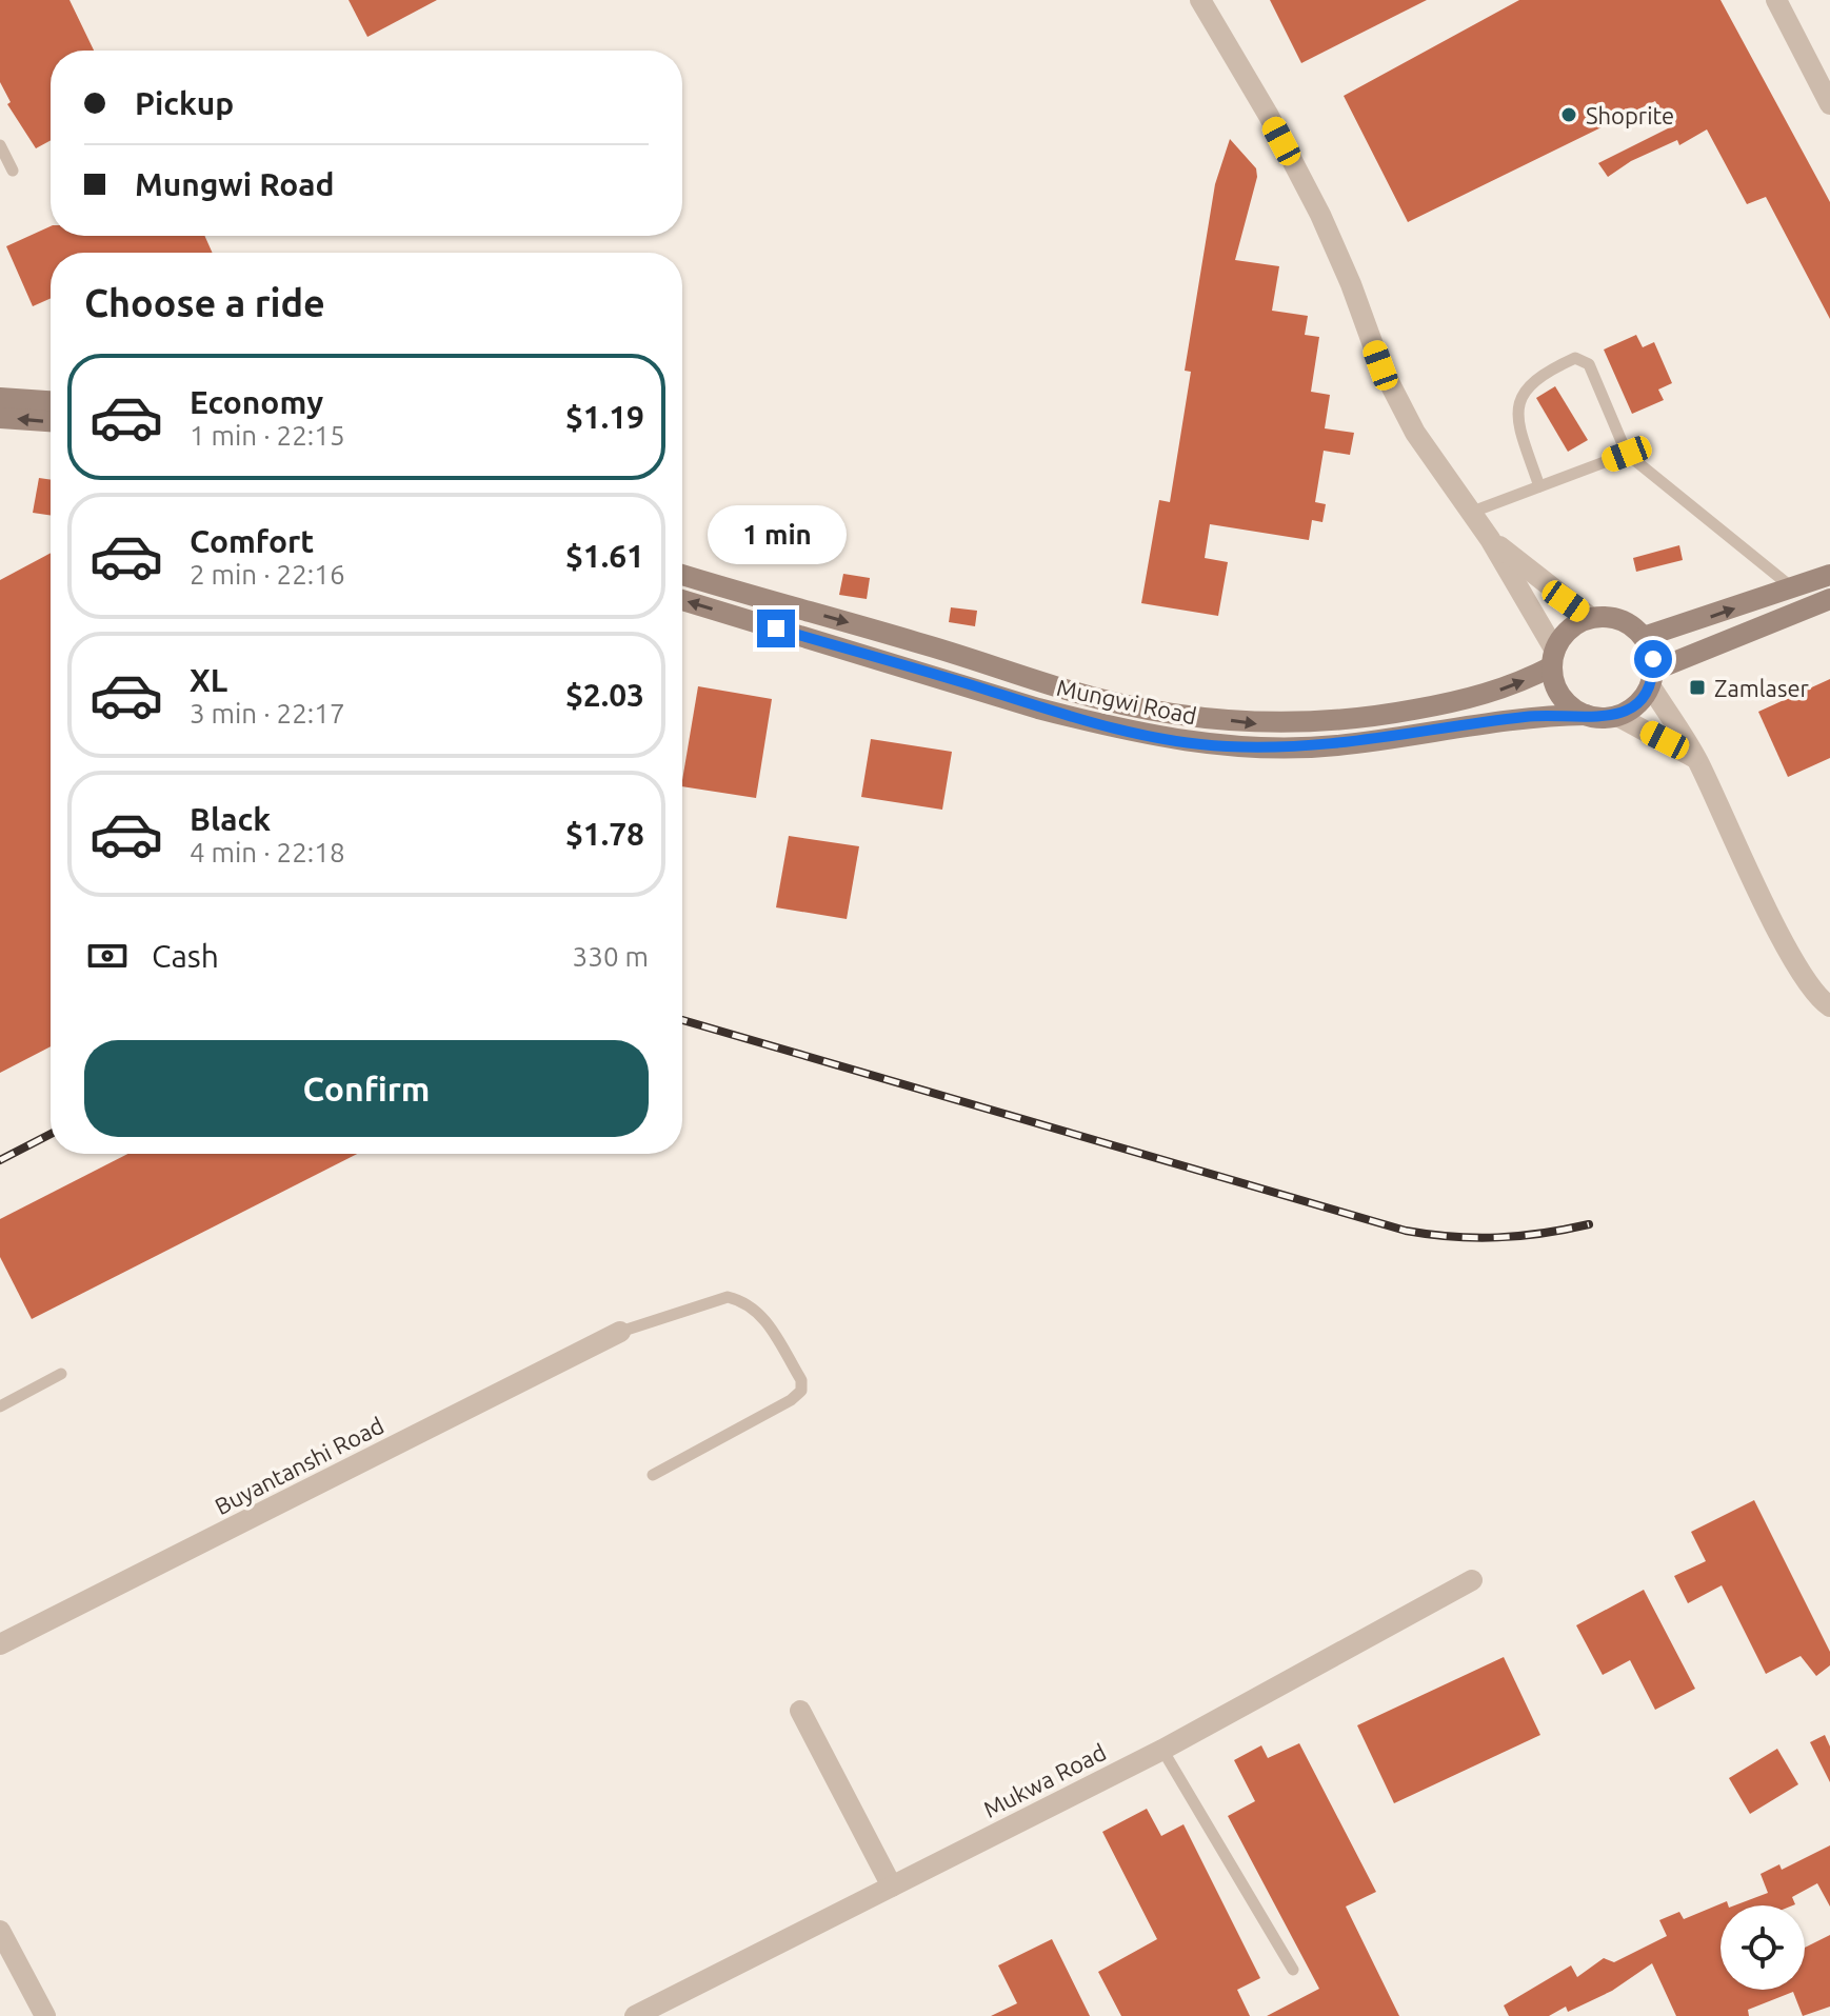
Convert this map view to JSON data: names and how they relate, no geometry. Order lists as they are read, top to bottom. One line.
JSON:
{"streets":{"main road":["Mungwi Road"],"street":["Buyantanshi Road","Mukwa Road"]},"places":{"other":["Shoprite"],"transit":["Zamlaser"]},"page":{"banner":["Pickup","Mungwi Road"],"heading":"Choose a ride","list":[{"name":"Economy","note":"1 min · 22:15","value":"$1.19"},{"name":"Comfort","note":"2 min · 22:16","value":"$1.61"},{"name":"XL","note":"3 min · 22:17","value":"$2.03"},{"name":"Black","note":"4 min · 22:18","value":"$1.78"}],"bubble":"1 min","pay":["Cash","330 m"],"buttons":"Confirm"}}
